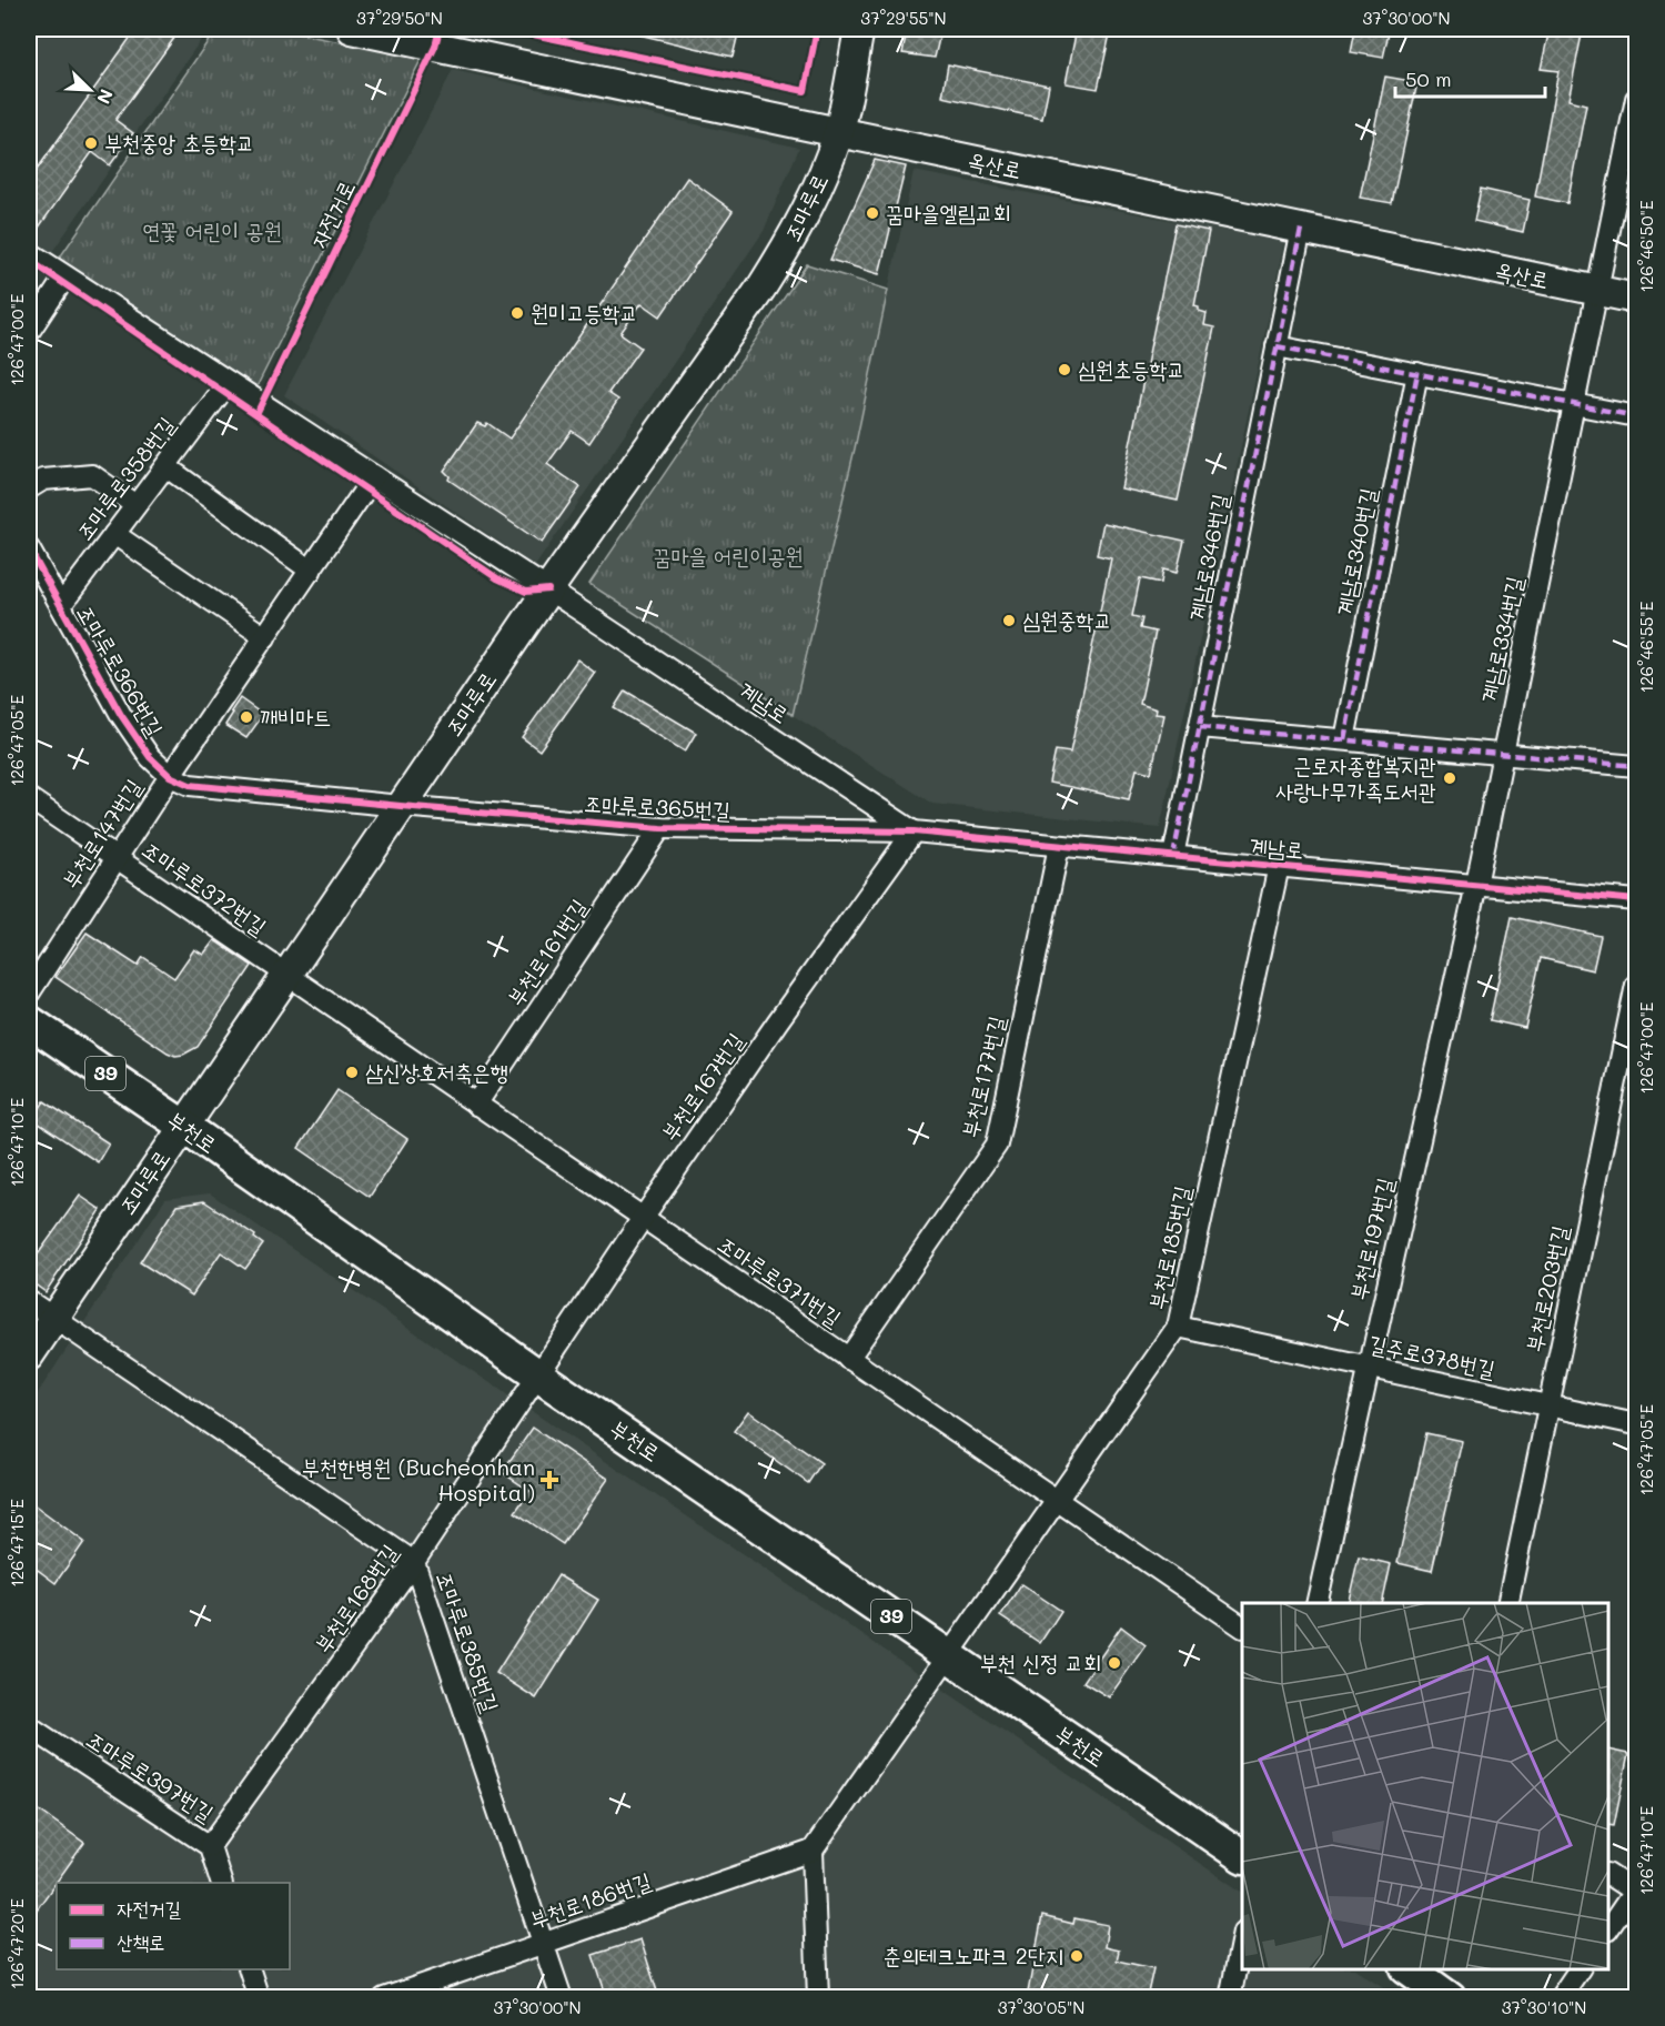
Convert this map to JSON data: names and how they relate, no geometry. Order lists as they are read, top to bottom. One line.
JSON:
{"streets":{"main road":["39","부천로"],"street":["옥산로","조마루로","조마루로358번길","계남로340번길","계남로346번길","계남로334번길","조마루로366번길","계남로","조마루로365번길","부천로147번길","조마루로372번길","부천로161번길","부천로177번길","부천로167번길","부천로197번길","부천로185번길","조마루로371번길","부천로203번길","길주로378번길","부천로168번길","조마루로385번길","조마루로397번길","부천로186번길"],"cycle path":["자전거로"]},"crossings":[["옥산로","조마루로"],["옥산로","계남로346번길"],["옥산로","계남로334번길"],["조마루로","조마루로366번길"],["조마루로","계남로"],["조마루로","조마루로365번길"],["조마루로","조마루로372번길"],["조마루로","부천로"],["조마루로","조마루로371번길"],["조마루로","조마루로385번길"],["조마루로358번길","조마루로366번길"],["조마루로358번길","계남로"],["계남로346번길","계남로"],["계남로334번길","계남로"],["계남로334번길","부천로197번길"],["조마루로366번길","조마루로365번길"],["조마루로366번길","부천로147번길"],["계남로","조마루로365번길"],["계남로","부천로147번길"],["계남로","부천로177번길"],["계남로","부천로167번길"],["계남로","부천로197번길"],["계남로","부천로185번길"],["조마루로365번길","부천로161번길"],["조마루로365번길","부천로167번길"],["부천로147번길","조마루로372번길"],["조마루로372번길","조마루로371번길"],["부천로161번길","조마루로371번길"],["부천로177번길","조마루로371번길"],["부천로167번길","부천로"],["부천로167번길","조마루로371번길"],["부천로167번길","부천로168번길"],["부천로","부천로185번길"],["부천로","부천로168번길"],["부천로197번길","길주로378번길"],["부천로185번길","조마루로371번길"],["부천로185번길","길주로378번길"],["부천로203번길","길주로378번길"],["부천로168번길","조마루로385번길"],["부천로168번길","조마루로397번길"],["조마루로385번길","부천로186번길"]],"parks":["연꽃 어린이 공원","꿈마을 어린이공원"],"places":{"other":["부천중앙 초등학교","꿈마을엘림교회","원미고등학교","심원초등학교","심원중학교","깨비마트","근로자종합복지관 사랑나무가족도서관","삼신상호저축은행","부천 신정 교회","춘의테크노파크 2단지"],"health":["부천한병원 (Bucheonhan Hospital)"]},"legend":["자전거길","산책로"],"scale_bar":"50 m","north":"bottom right","coordinates":["37°29'50\"N","37°29'55\"N","37°30'00\"N","126°46'50\"E","126°47'00\"E","126°46'55\"E","126°47'05\"E","126°47'10\"E","126°47'15\"E","126°47'20\"E","37°30'05\"N","37°30'10\"N"]}
